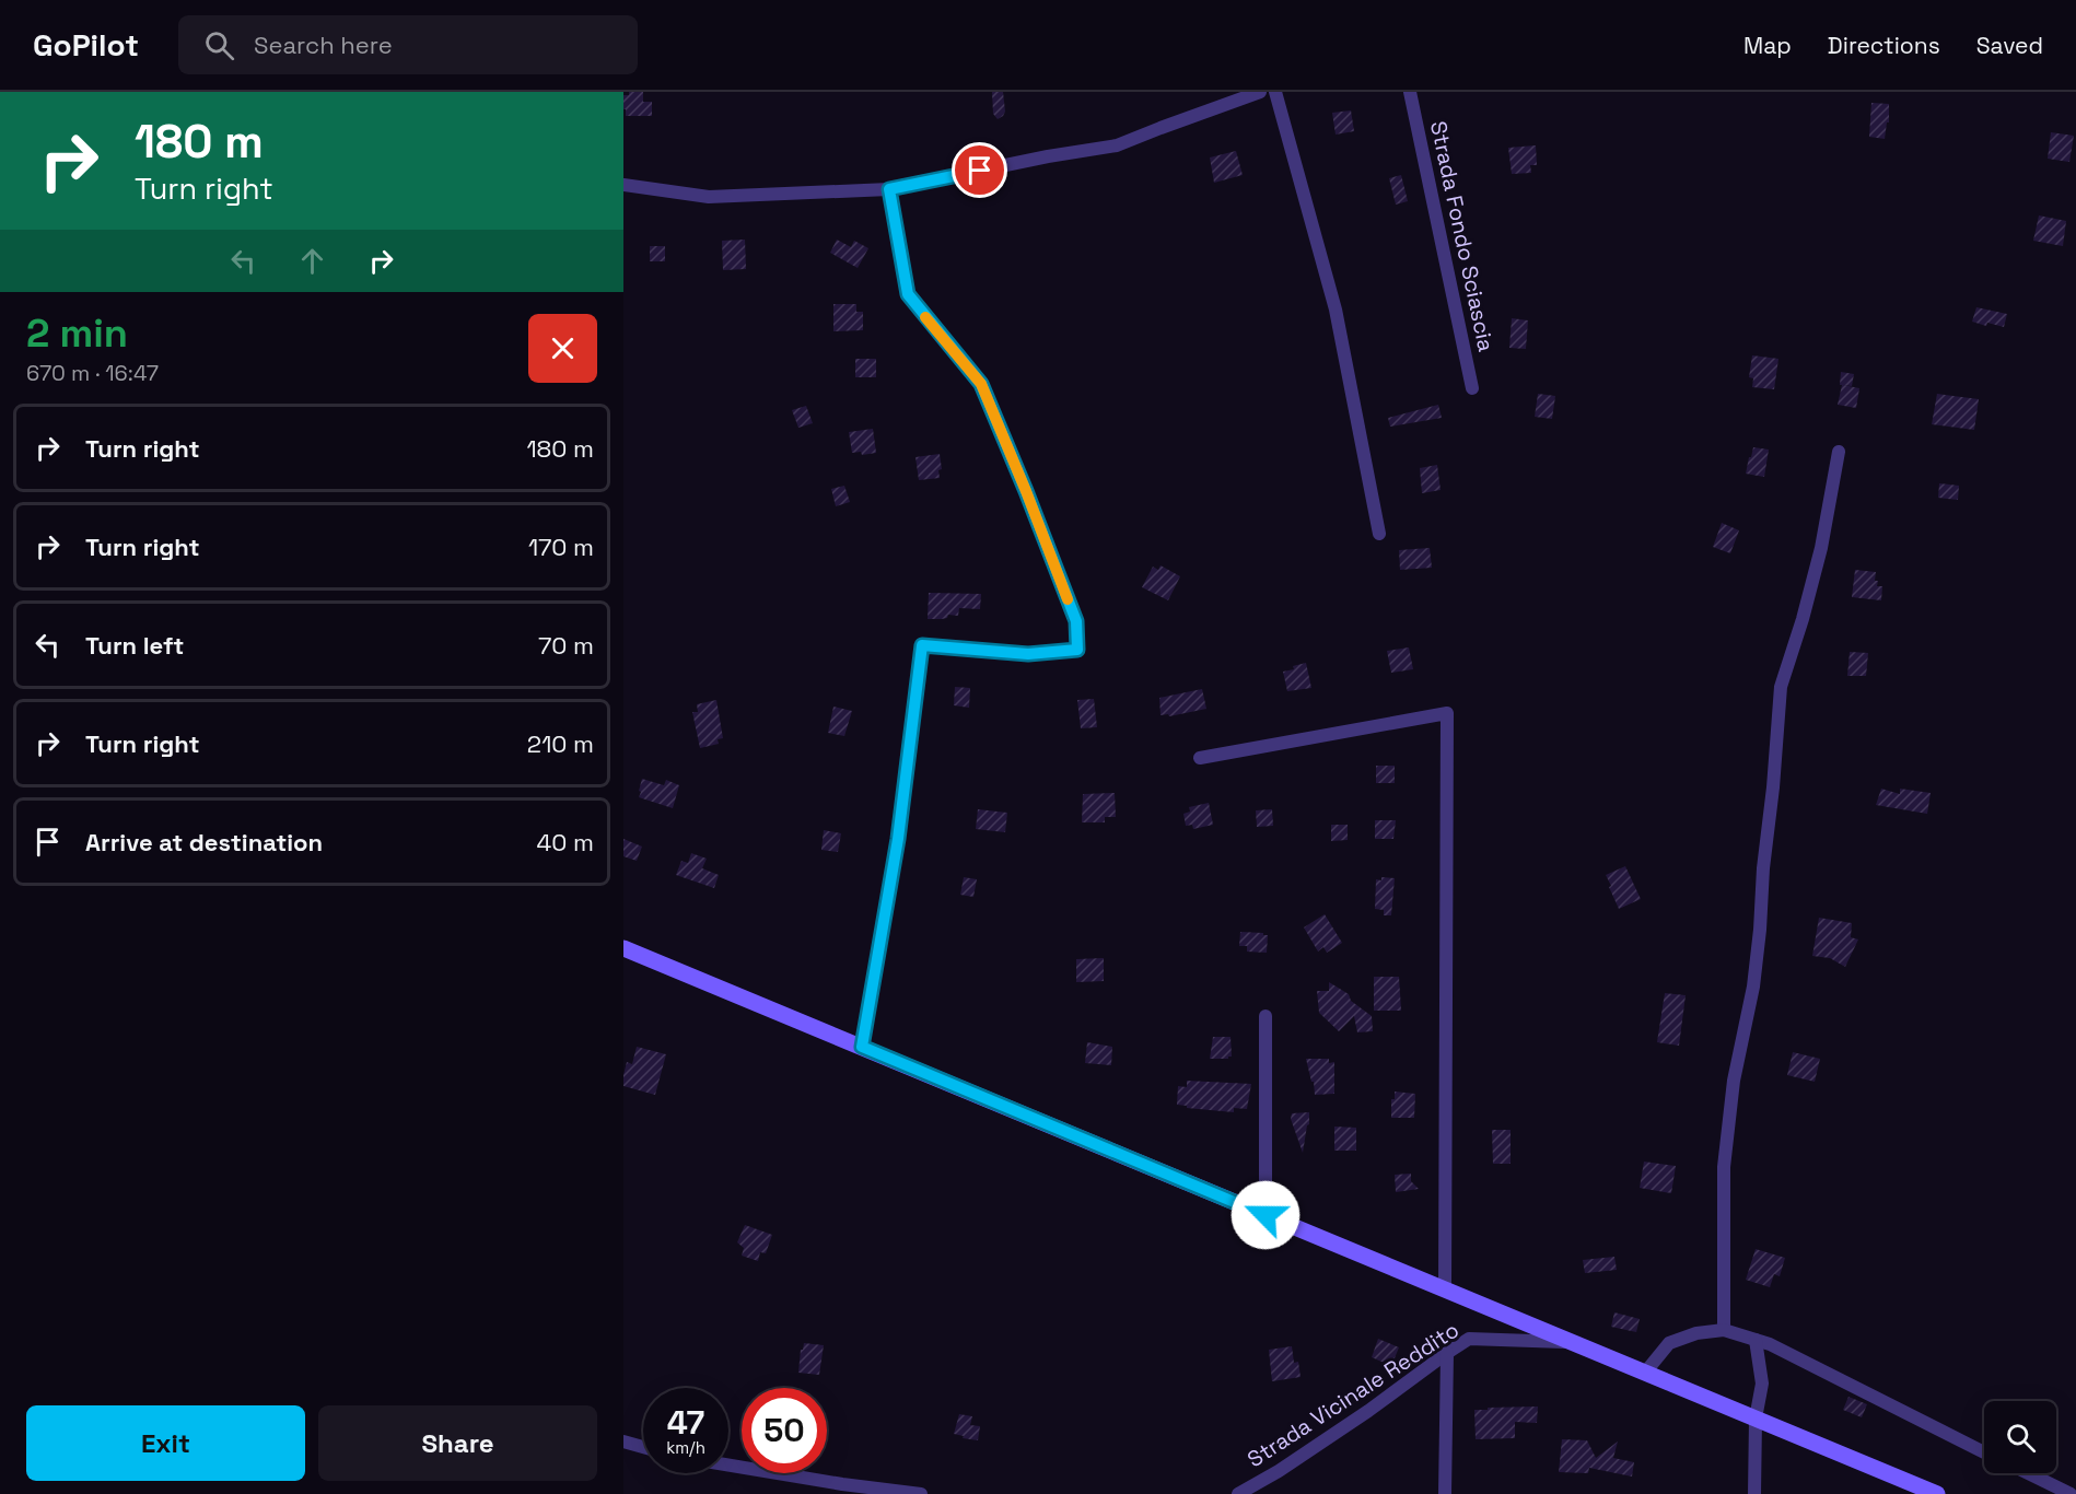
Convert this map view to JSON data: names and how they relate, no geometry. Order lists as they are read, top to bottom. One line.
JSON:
{"streets":{"street":["Strada Fondo Sciascia","Strada Vicinale Reddito"]},"page":{"header":"GoPilot","search":"Search here","nav":["Map","Directions","Saved"],"turn":["180 m","Turn right"],"heading":["2 min","670 m · 16:47"],"list":[{"name":"Turn right","value":"180 m"},{"name":"Turn right","value":"170 m"},{"name":"Turn left","value":"70 m"},{"name":"Turn right","value":"210 m"},{"name":"Arrive at destination","value":"40 m"}],"speed":"47 km/h","limit":"50","buttons":["Exit","Share"]}}
